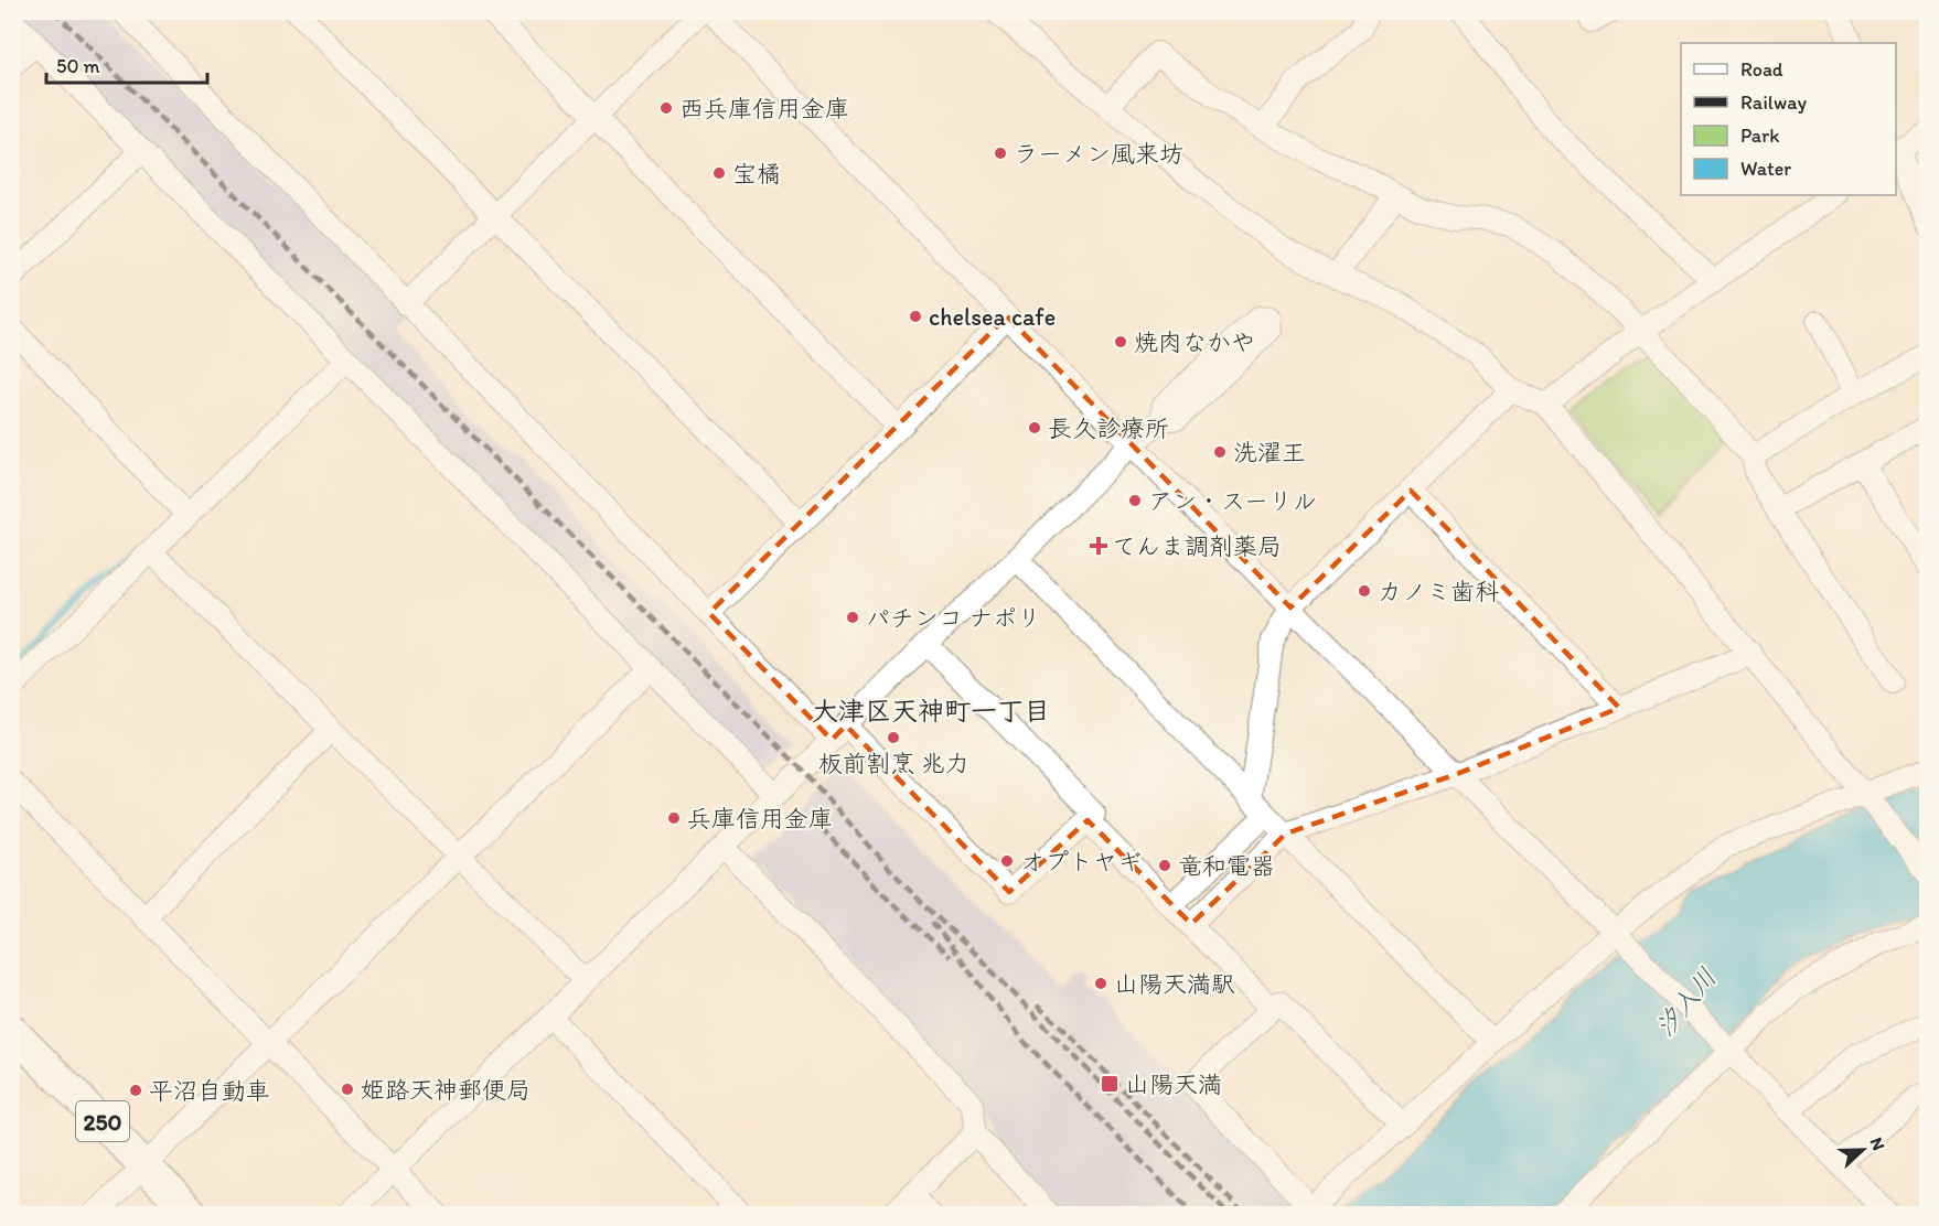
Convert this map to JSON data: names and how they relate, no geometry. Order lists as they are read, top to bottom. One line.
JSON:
{"streets":{"highway":["250"]},"districts":["大津区天神町一丁目"],"water":["汐入川"],"places":{"other":["西兵庫信用金庫","ラーメン風来坊","宝橘","chelsea cafe","焼肉なかや","長久診療所","洗濯王","アン・スーリル","カノミ歯科","パチンコ ナポリ","板前割烹 兆力","兵庫信用金庫","オプトヤギ","竜和電器","山陽天満駅","姫路天神郵便局","平沼自動車"],"health":["てんま調剤薬局"],"transit":["山陽天満"]},"legend":["Road","Railway","Park","Water"],"scale_bar":"50 m","north":"right"}
